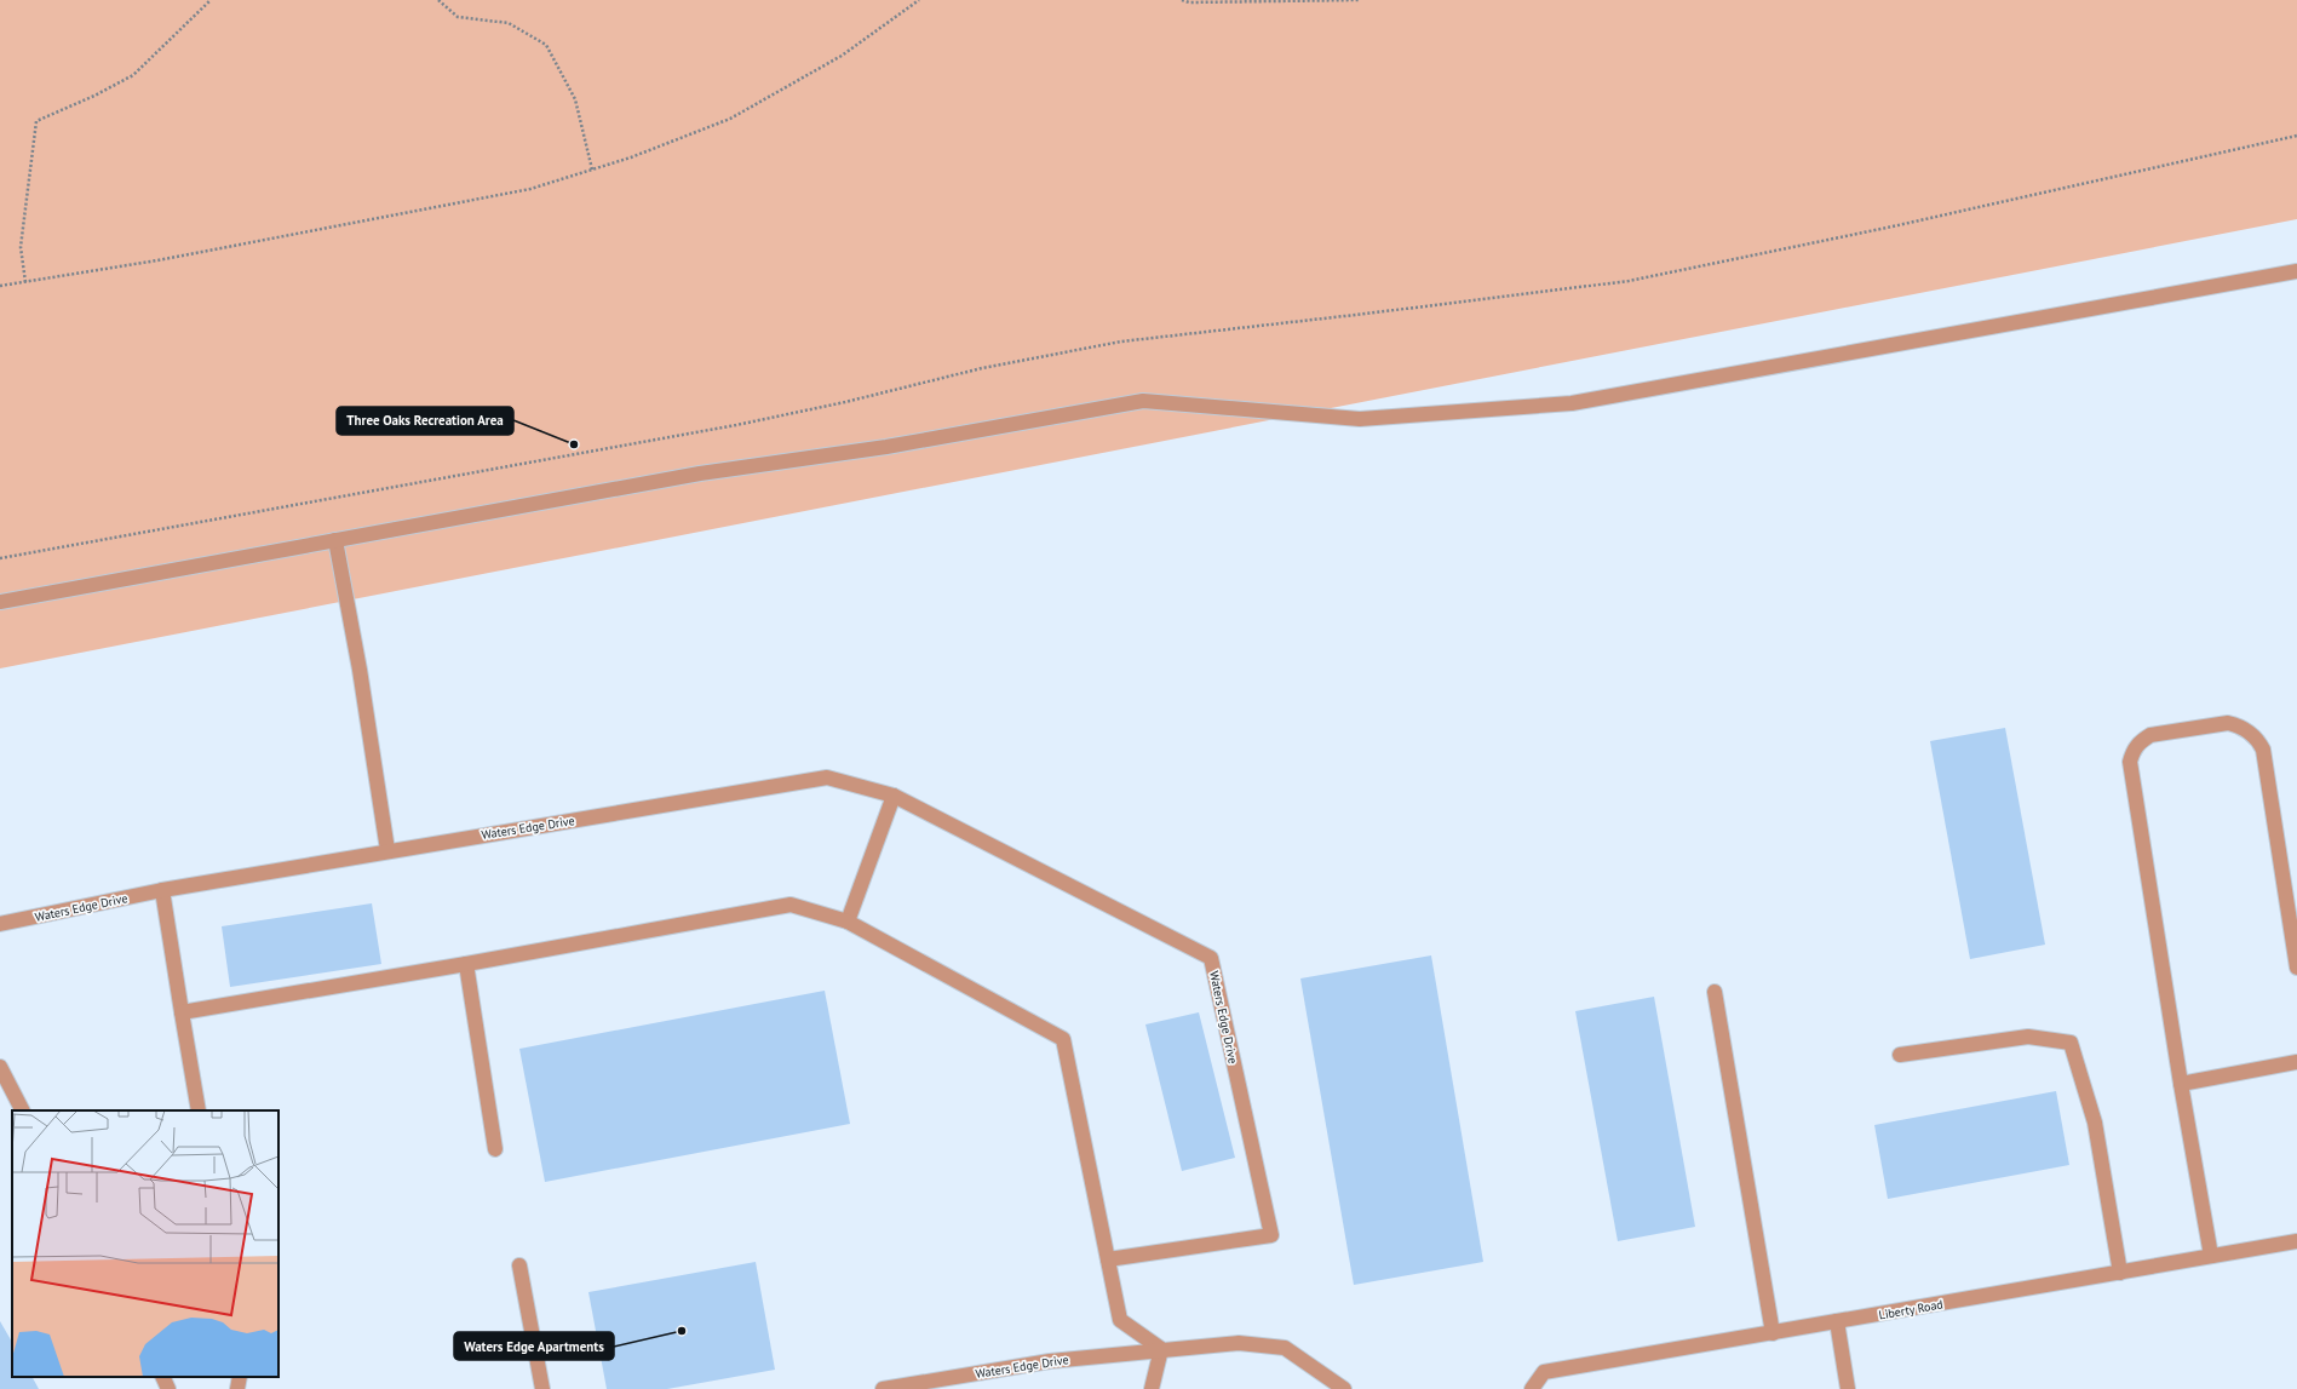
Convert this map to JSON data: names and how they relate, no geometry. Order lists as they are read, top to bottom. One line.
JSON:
{"streets":{"street":["Waters Edge Drive","Liberty Road"]},"places":["Three Oaks Recreation Area","Waters Edge Apartments"]}
